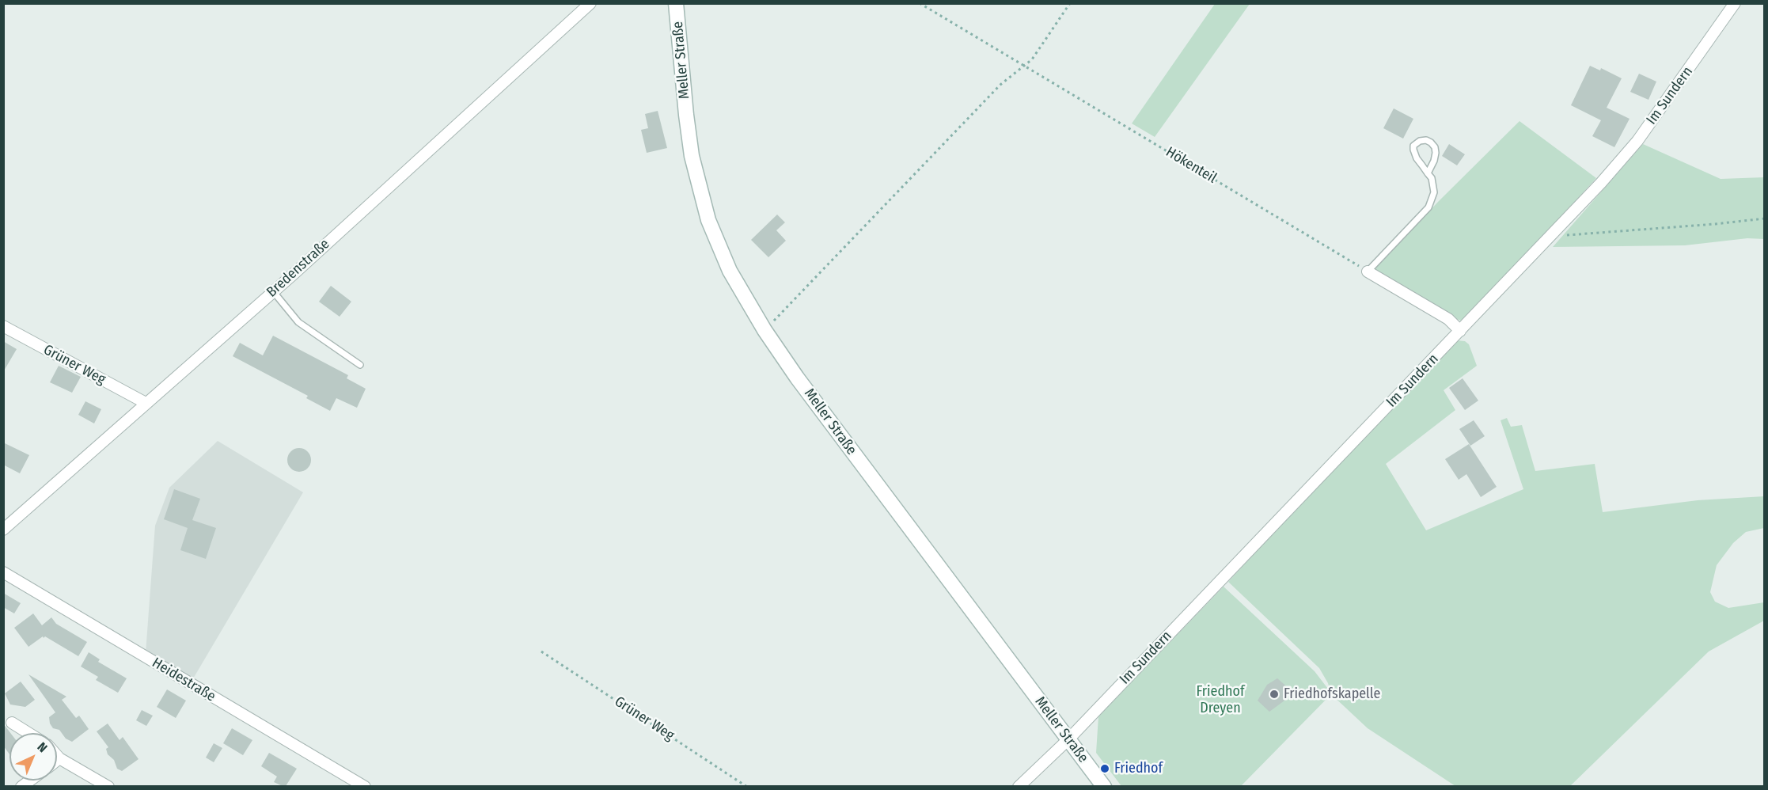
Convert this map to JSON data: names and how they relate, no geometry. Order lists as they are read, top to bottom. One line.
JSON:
{"streets":{"main road":["Meller Straße"],"street":["Im Sundern","Bredenstraße","Grüner Weg","Heidestraße"],"path":["Hökenteil"]},"crossings":[["Meller Straße","Im Sundern"],["Bredenstraße","Grüner Weg"]],"parks":["Friedhof Dreyen"],"places":["Friedhofskapelle","Friedhof"],"north":"top right"}
